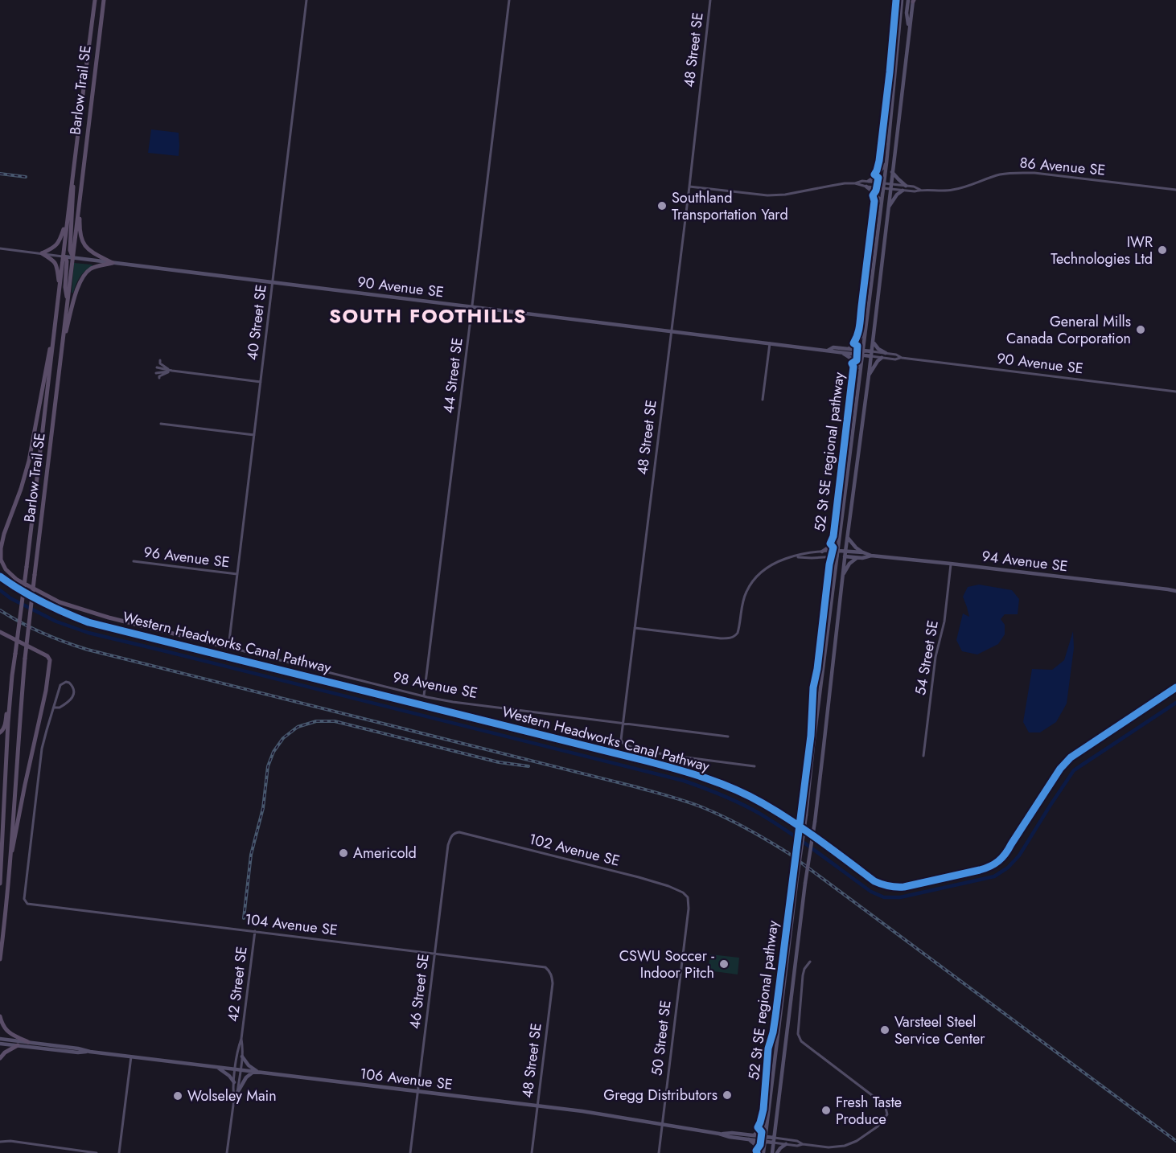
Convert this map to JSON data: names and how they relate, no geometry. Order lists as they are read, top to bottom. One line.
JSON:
{"streets":{"main road":["Barlow Trail SE","90 Avenue SE","94 Avenue SE","106 Avenue SE"],"street":["48 Street SE","86 Avenue SE","40 Street SE","44 Street SE","96 Avenue SE","54 Street SE","98 Avenue SE","102 Avenue SE","104 Avenue SE","42 Street SE","46 Street SE","50 Street SE"],"cycle path":["52 St SE regional pathway","Western Headworks Canal Pathway"]},"crossings":[["48 Street SE","86 Avenue SE"],["48 Street SE","90 Avenue SE"],["48 Street SE","94 Avenue SE"],["48 Street SE","98 Avenue SE"],["48 Street SE","104 Avenue SE"],["48 Street SE","106 Avenue SE"],["Barlow Trail SE","90 Avenue SE"],["90 Avenue SE","40 Street SE"],["90 Avenue SE","44 Street SE"],["40 Street SE","96 Avenue SE"],["40 Street SE","98 Avenue SE"],["44 Street SE","98 Avenue SE"],["94 Avenue SE","54 Street SE"],["102 Avenue SE","46 Street SE"],["102 Avenue SE","50 Street SE"],["104 Avenue SE","42 Street SE"],["104 Avenue SE","46 Street SE"],["42 Street SE","106 Avenue SE"],["46 Street SE","106 Avenue SE"],["50 Street SE","106 Avenue SE"]],"districts":["SOUTH FOOTHILLS"],"places":["Southland Transportation Yard","IWR Technologies Ltd","General Mills Canada Corporation","Americold","CSWU Soccer - Indoor Pitch","Varsteel Steel Service Center","Gregg Distributors","Wolseley Main","Fresh Taste Produce"]}
